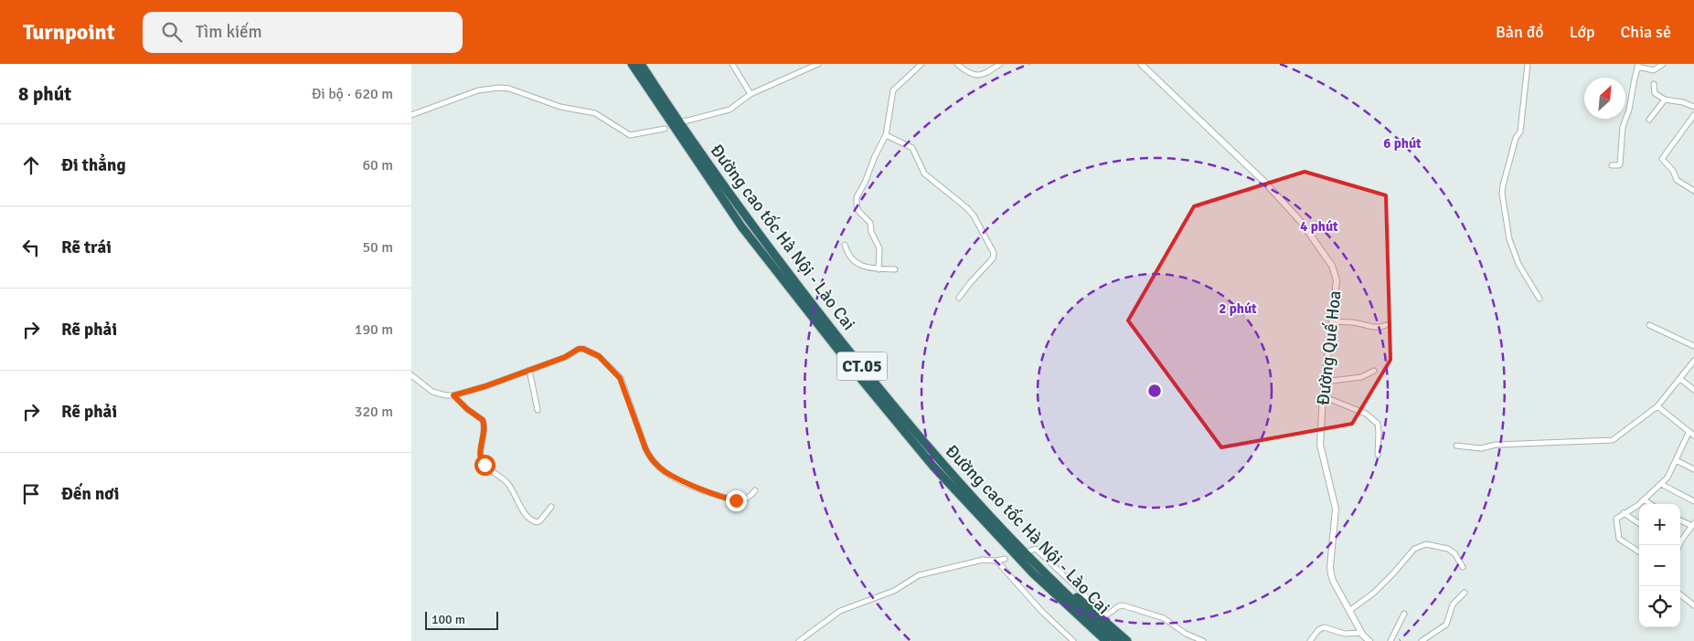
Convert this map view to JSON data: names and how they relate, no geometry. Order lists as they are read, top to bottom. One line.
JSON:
{"streets":{"highway":["Đường cao tốc Hà Nội - Lào Cai","CT.05"],"street":["Đường Quế Hoa"]},"scale_bar":"100 m","north":"top right","page":{"header":"Turnpoint","search":"Tìm kiếm","nav":["Bản đồ","Lớp","Chia sẻ"],"heading":["8 phút","Đi bộ · 620 m"],"list":[["Đi thẳng","60 m"],["Rẽ trái","50 m"],["Rẽ phải","190 m"],["Rẽ phải","320 m"],"Đến nơi"],"map_buttons":["+","−"],"scale":"100 m"},"rings":["6 phút","4 phút","2 phút"]}
